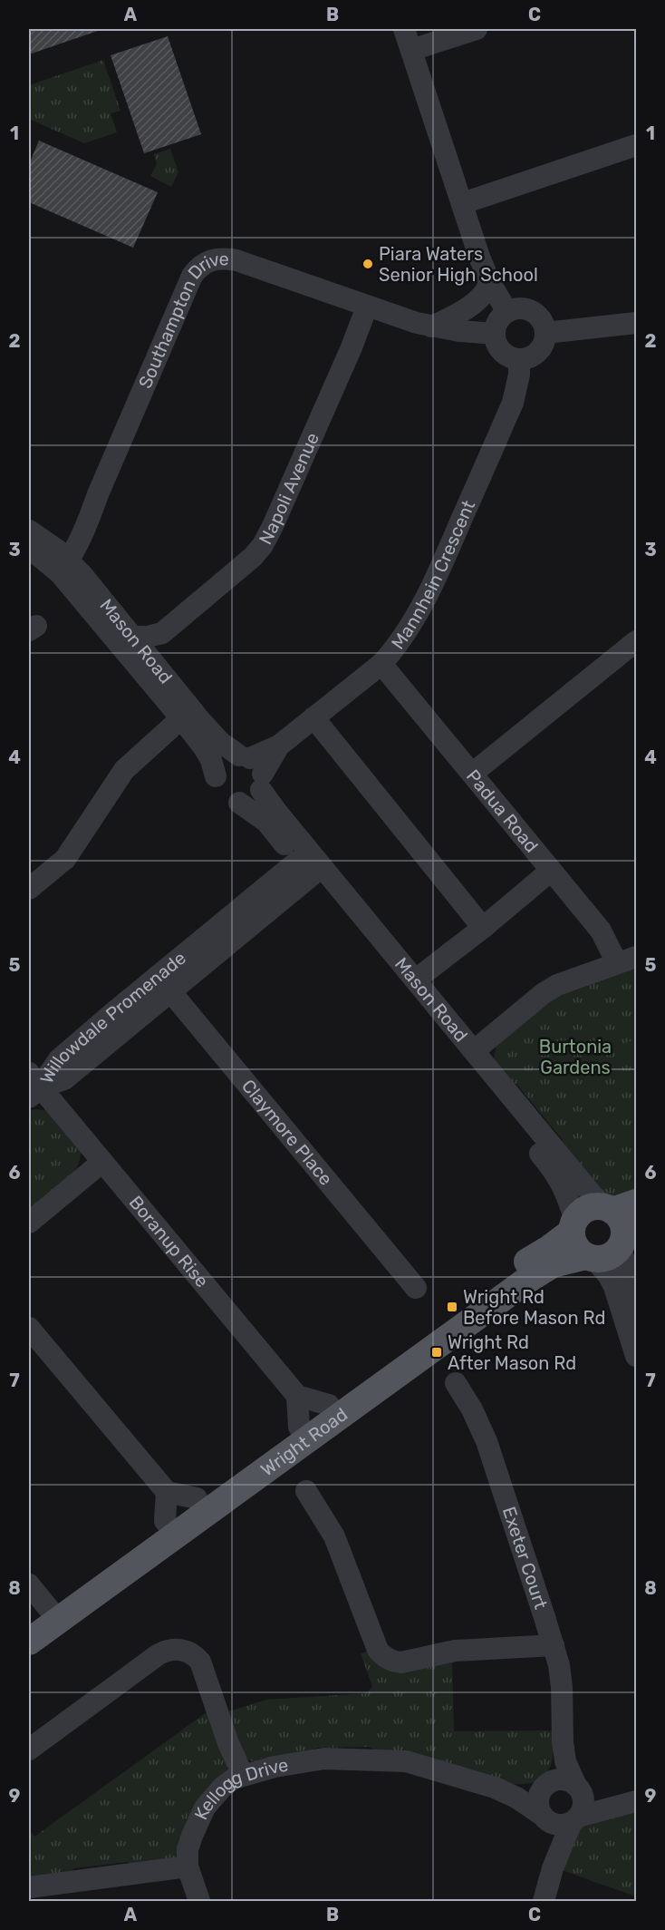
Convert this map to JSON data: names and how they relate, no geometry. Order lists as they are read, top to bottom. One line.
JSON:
{"streets":{"main road":["Wright Road"],"street":["Southampton Drive","Napoli Avenue","Mannhein Crescent","Mason Road","Padua Road","Willowdale Promenade","Claymore Place","Boranup Rise","Exeter Court","Kellogg Drive"]},"crossings":[["Southampton Drive","Napoli Avenue"],["Southampton Drive","Mannhein Crescent"],["Southampton Drive","Mason Road"],["Mannhein Crescent","Mason Road"],["Mannhein Crescent","Padua Road"],["Mason Road","Willowdale Promenade"],["Mason Road","Wright Road"],["Willowdale Promenade","Claymore Place"],["Willowdale Promenade","Boranup Rise"],["Exeter Court","Kellogg Drive"]],"parks":["Burtonia Gardens"],"places":{"other":["Piara Waters Senior High School"],"transit":["Wright Rd Before Mason Rd","Wright Rd After Mason Rd"]},"grid":{"columns":["A","B","C"],"rows":["1","2","3","4","5","6","7","8","9"]}}
